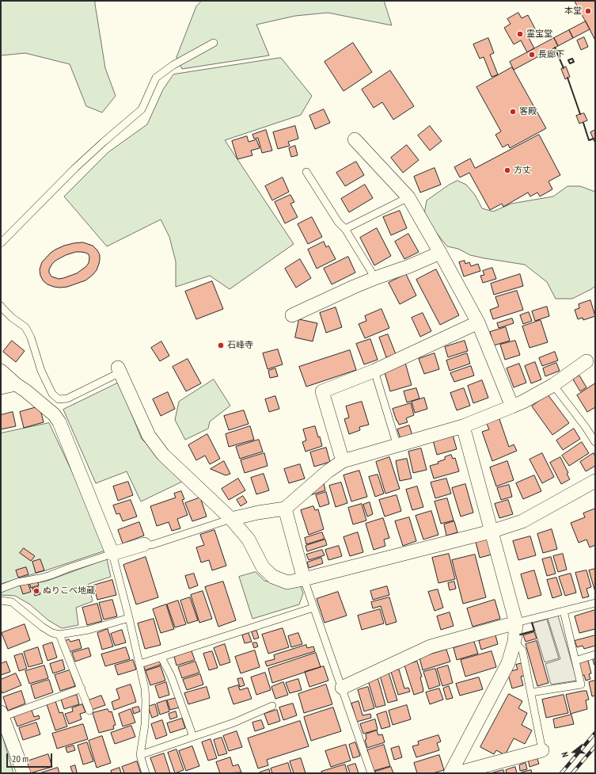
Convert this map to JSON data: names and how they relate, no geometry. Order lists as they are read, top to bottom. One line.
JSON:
{"places":["本堂","霊宝堂","長廊下","客殿","方丈","石峰寺","ぬりこべ地蔵"],"scale_bar":"20 m","north":"left"}
